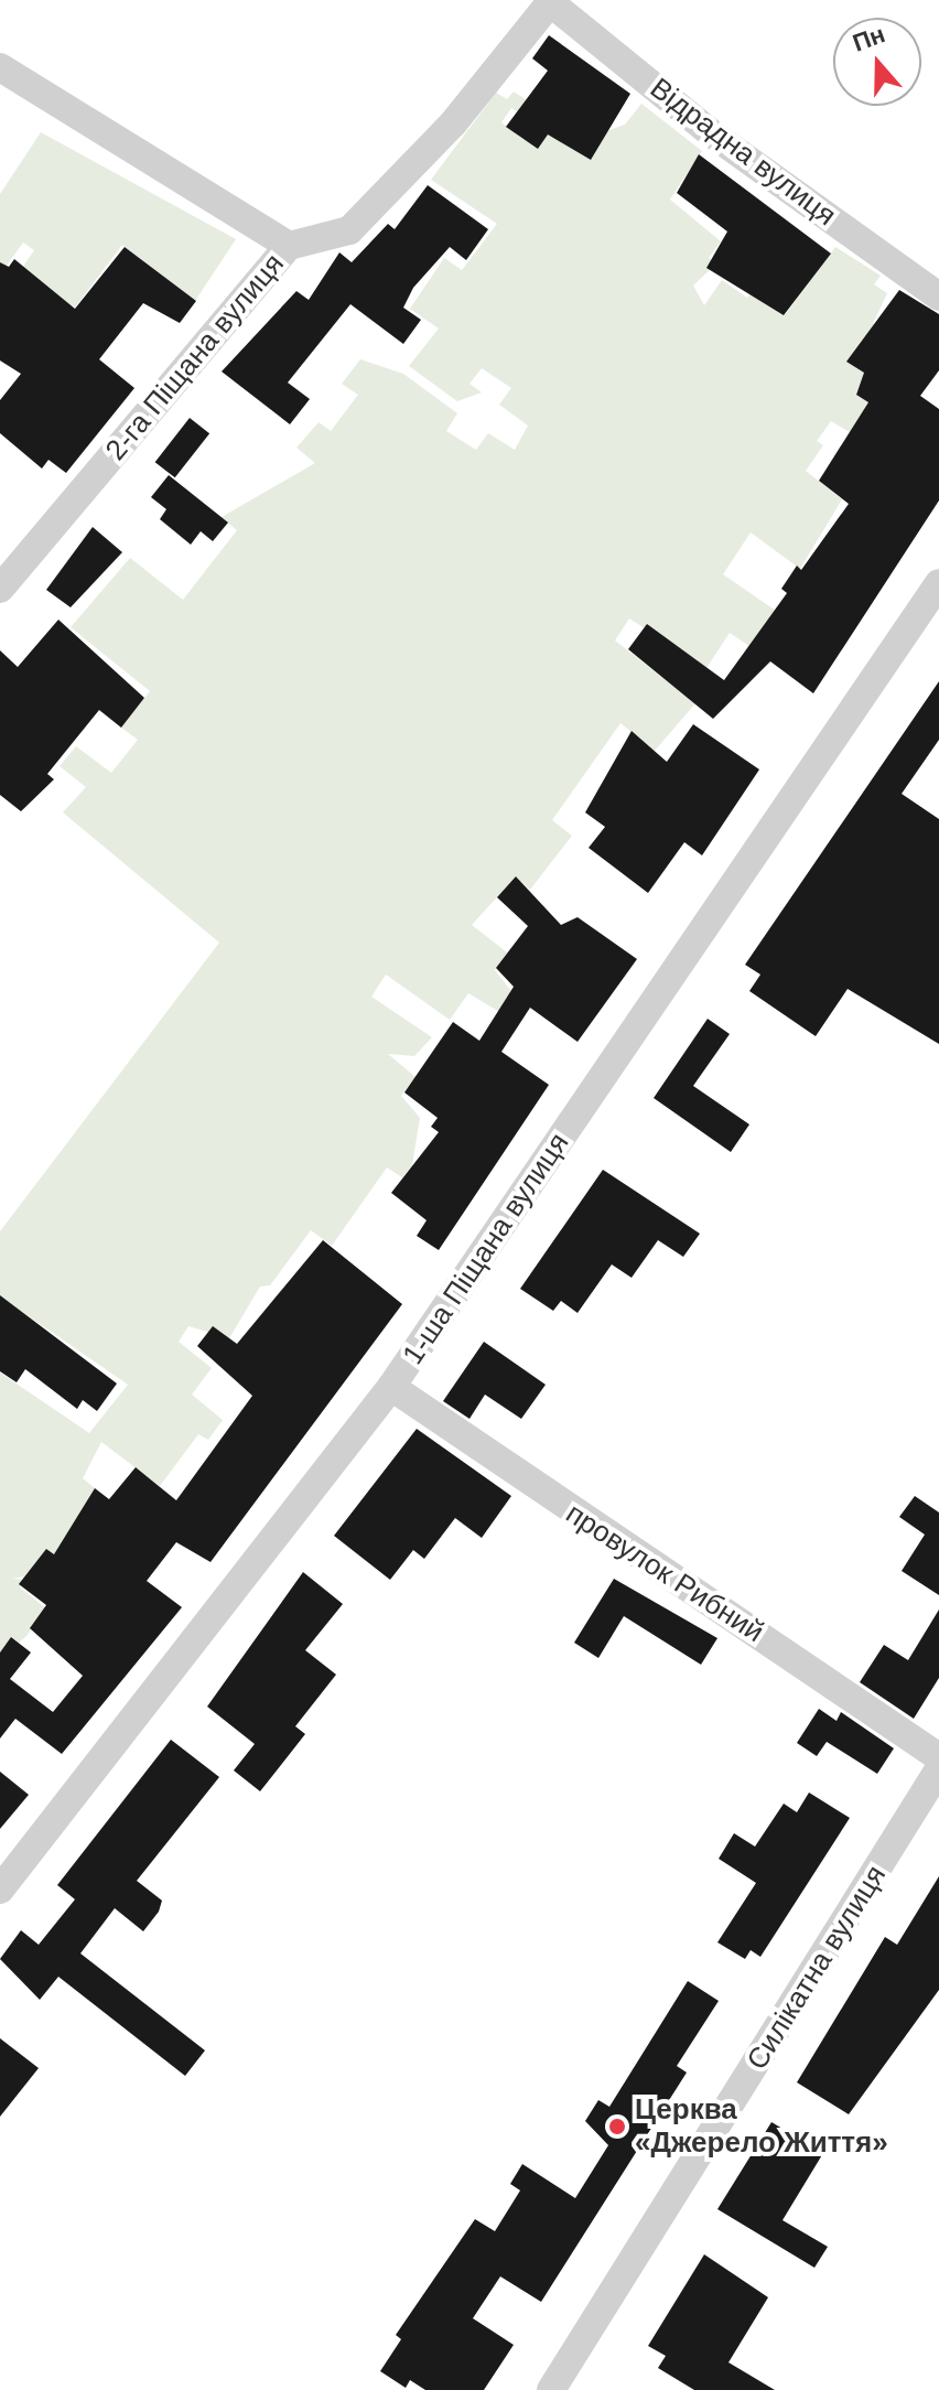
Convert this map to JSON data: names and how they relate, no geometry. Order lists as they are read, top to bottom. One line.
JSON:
{"streets":{"street":["Відрадна вулиця","2-га Піщана вулиця","1-ша Піщана вулиця","провулок Рибний","Силікатна вулиця"]},"crossings":[["Відрадна вулиця","2-га Піщана вулиця"],["1-ша Піщана вулиця","провулок Рибний"]],"places":["Церква «Джерело Життя»"],"north":"top"}
